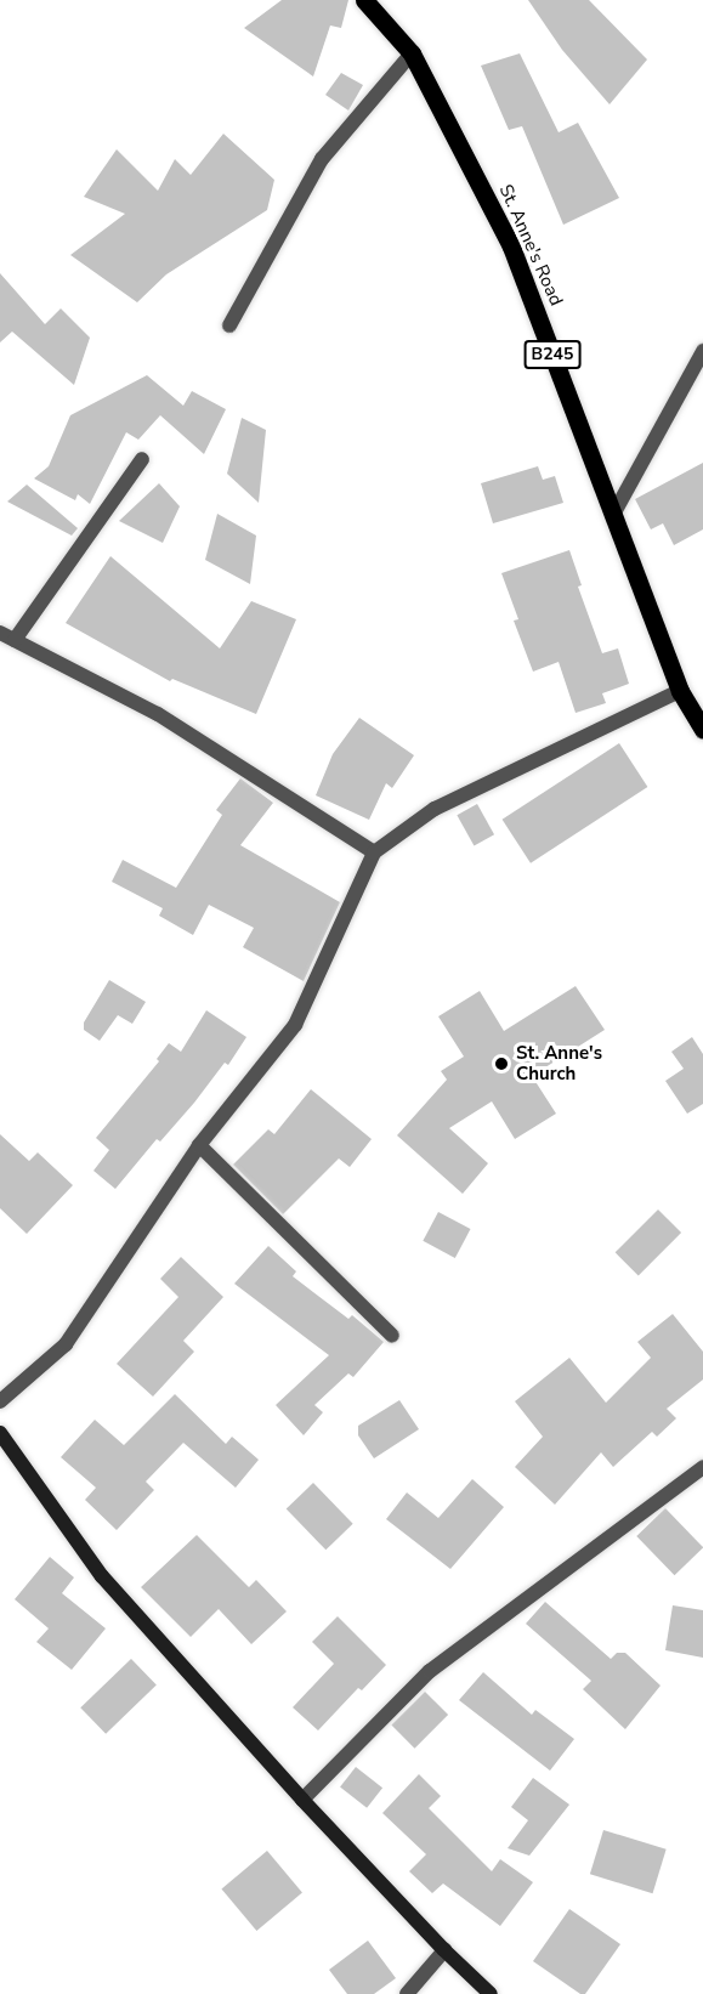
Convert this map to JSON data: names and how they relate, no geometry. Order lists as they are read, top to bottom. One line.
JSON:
{"streets":{"main road":["St. Anne's Road","B245"]},"places":["St. Anne's Church"]}
